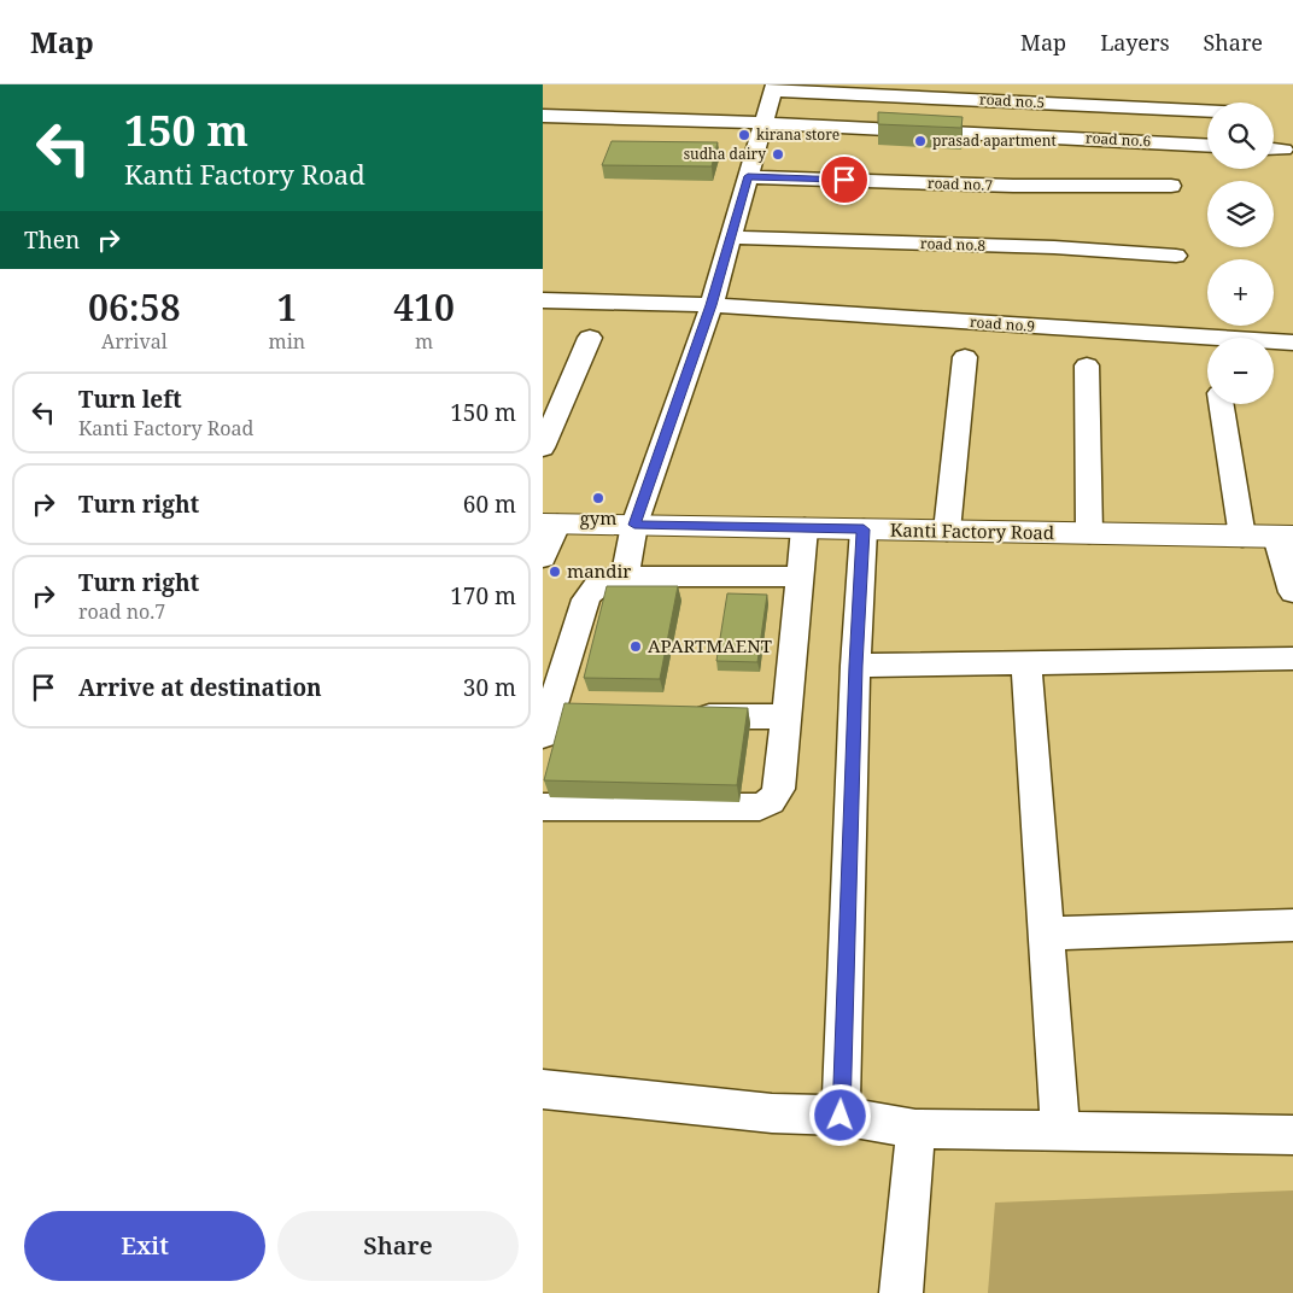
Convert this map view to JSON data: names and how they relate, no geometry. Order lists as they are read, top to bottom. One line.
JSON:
{"streets":{"street":["road no.5","road no.6","road no.7","road no.8","road no.9","Kanti Factory Road"]},"places":["kirana store","prasad apartment","sudha dairy","gym","mandir","APARTMAENT"],"page":{"header":"Map","nav":["Map","Layers","Share"],"turn":["150 m","Kanti Factory Road"],"map_buttons":["+","−"],"then":"Then","eta":["06:58","Arrival","1","min","410","m"],"list":[{"name":"Turn left","note":"Kanti Factory Road","value":"150 m"},{"name":"Turn right","value":"60 m"},{"name":"Turn right","note":"road no.7","value":"170 m"},{"name":"Arrive at destination","value":"30 m"}],"buttons":["Exit","Share"]}}
